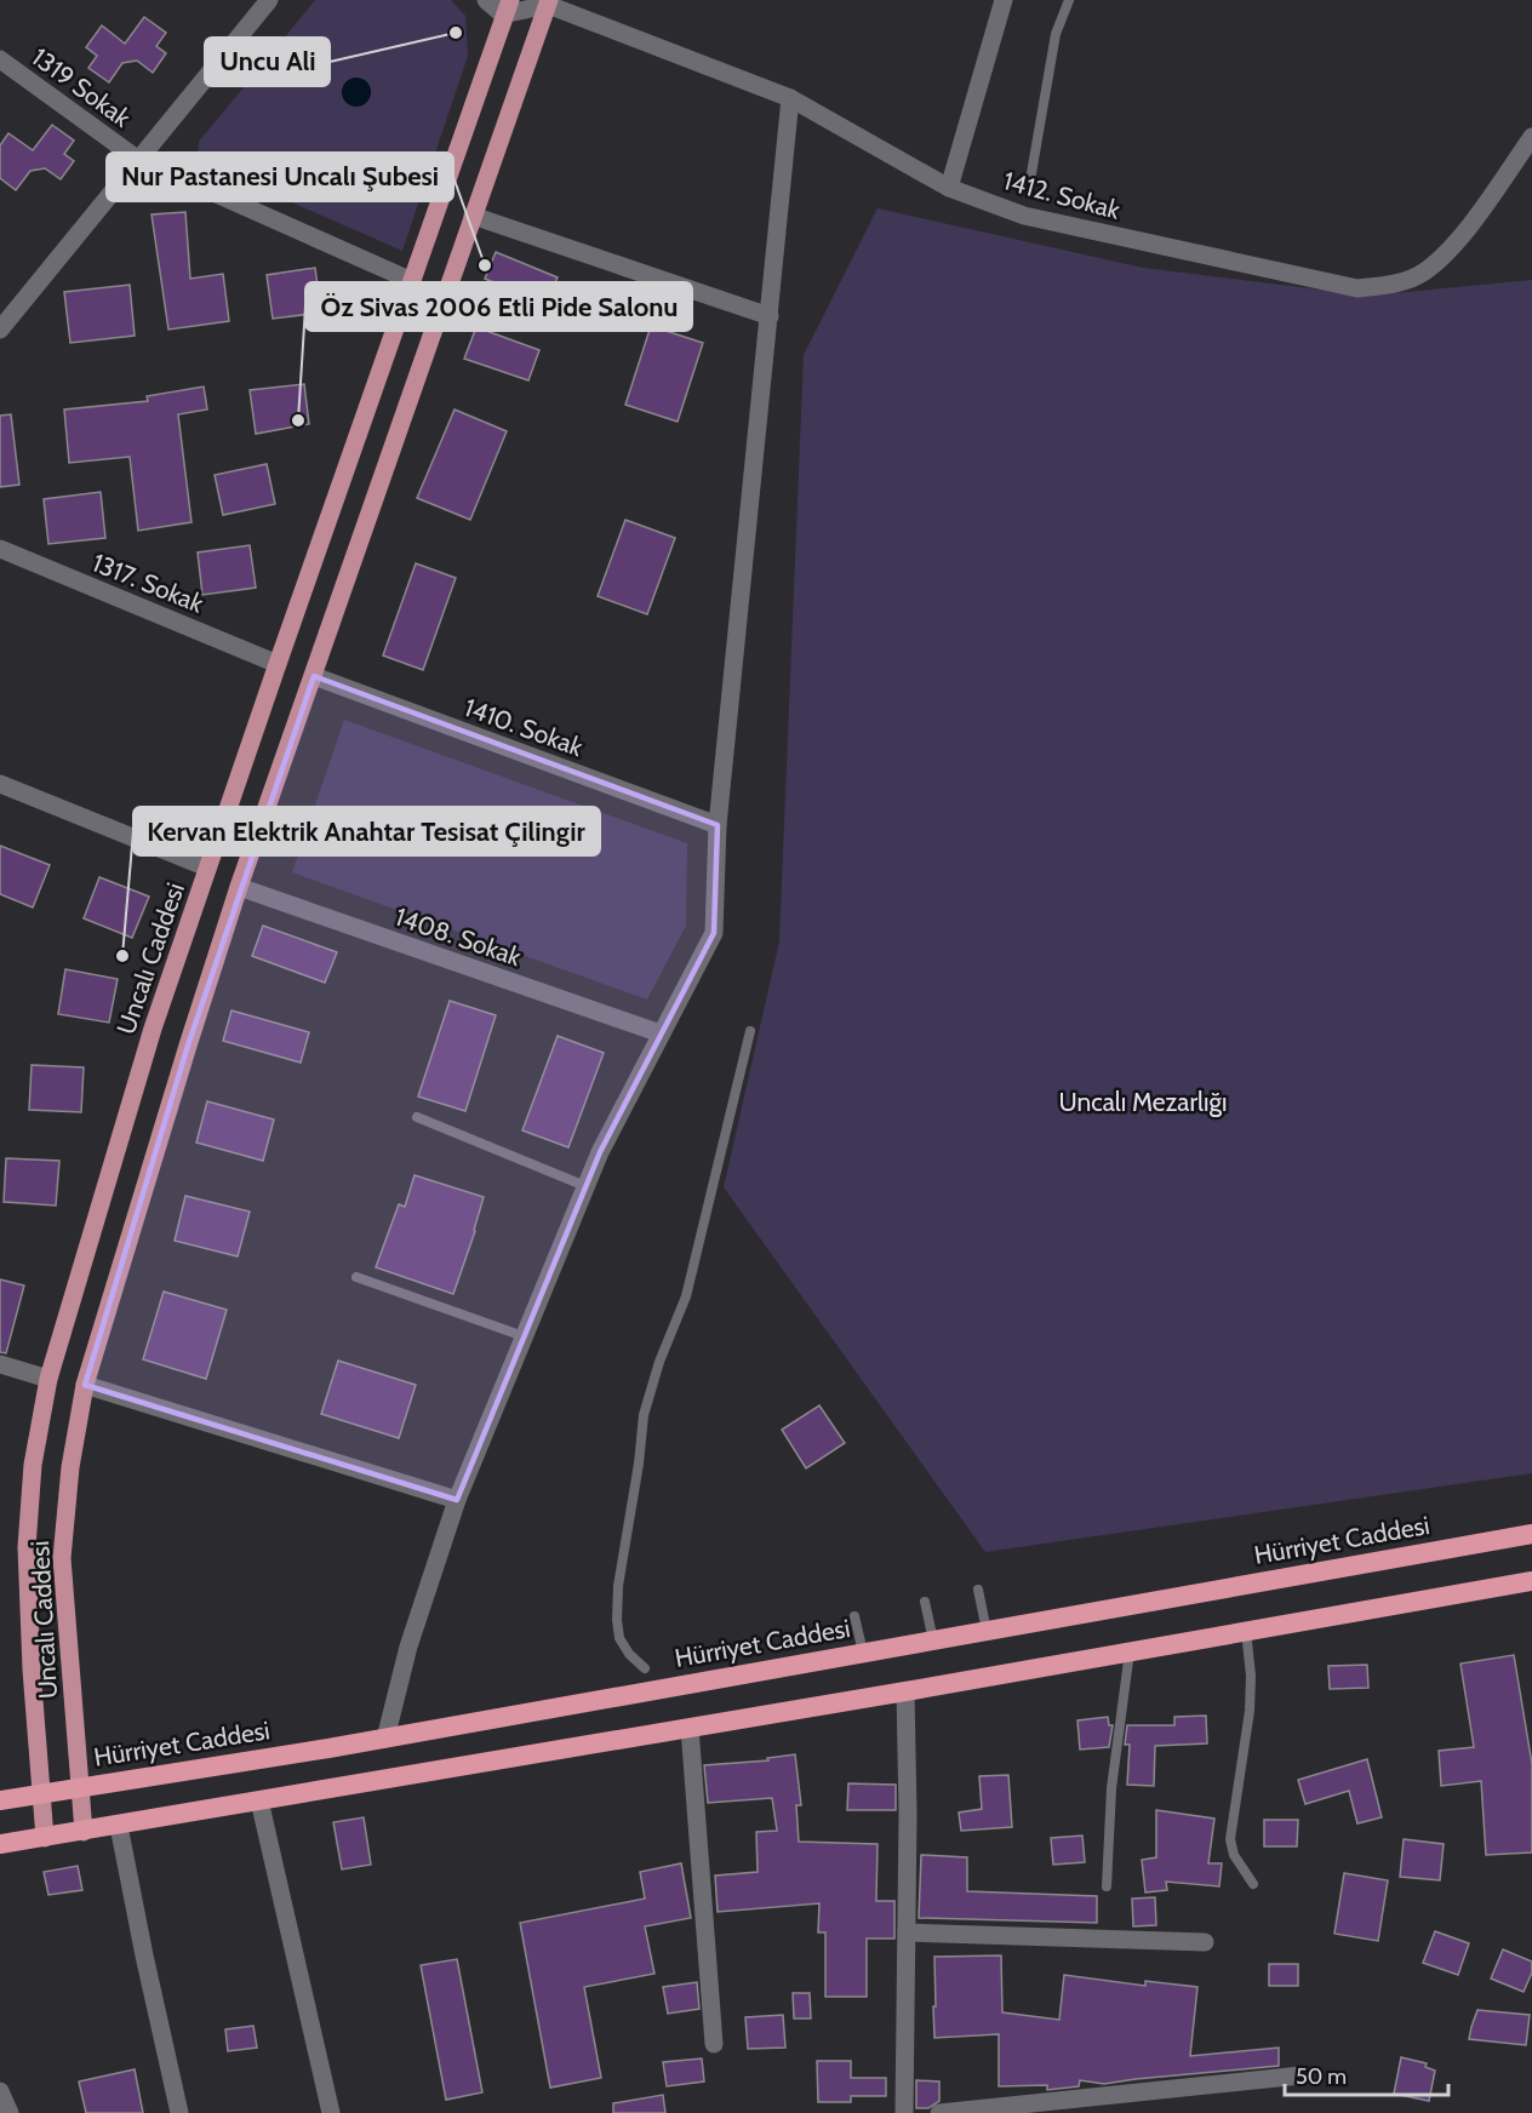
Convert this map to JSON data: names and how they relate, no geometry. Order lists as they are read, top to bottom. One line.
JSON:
{"streets":{"highway":["Hürriyet Caddesi"],"main road":["Uncalı Caddesi"],"street":["1319 Sokak","1412. Sokak","1317. Sokak","1410. Sokak","1408. Sokak"]},"crossings":[["1319 Sokak","Uncalı Caddesi"],["1412. Sokak","Uncalı Caddesi"],["1317. Sokak","Uncalı Caddesi"],["1410. Sokak","Uncalı Caddesi"],["1408. Sokak","Uncalı Caddesi"],["Uncalı Caddesi","Hürriyet Caddesi"]],"parks":["Uncalı Mezarlığı"],"places":["Uncu Ali","Nur Pastanesi Uncalı Şubesi","Öz Sivas 2006 Etli Pide Salonu","Kervan Elektrik Anahtar Tesisat Çilingir"],"scale_bar":"50 m"}
